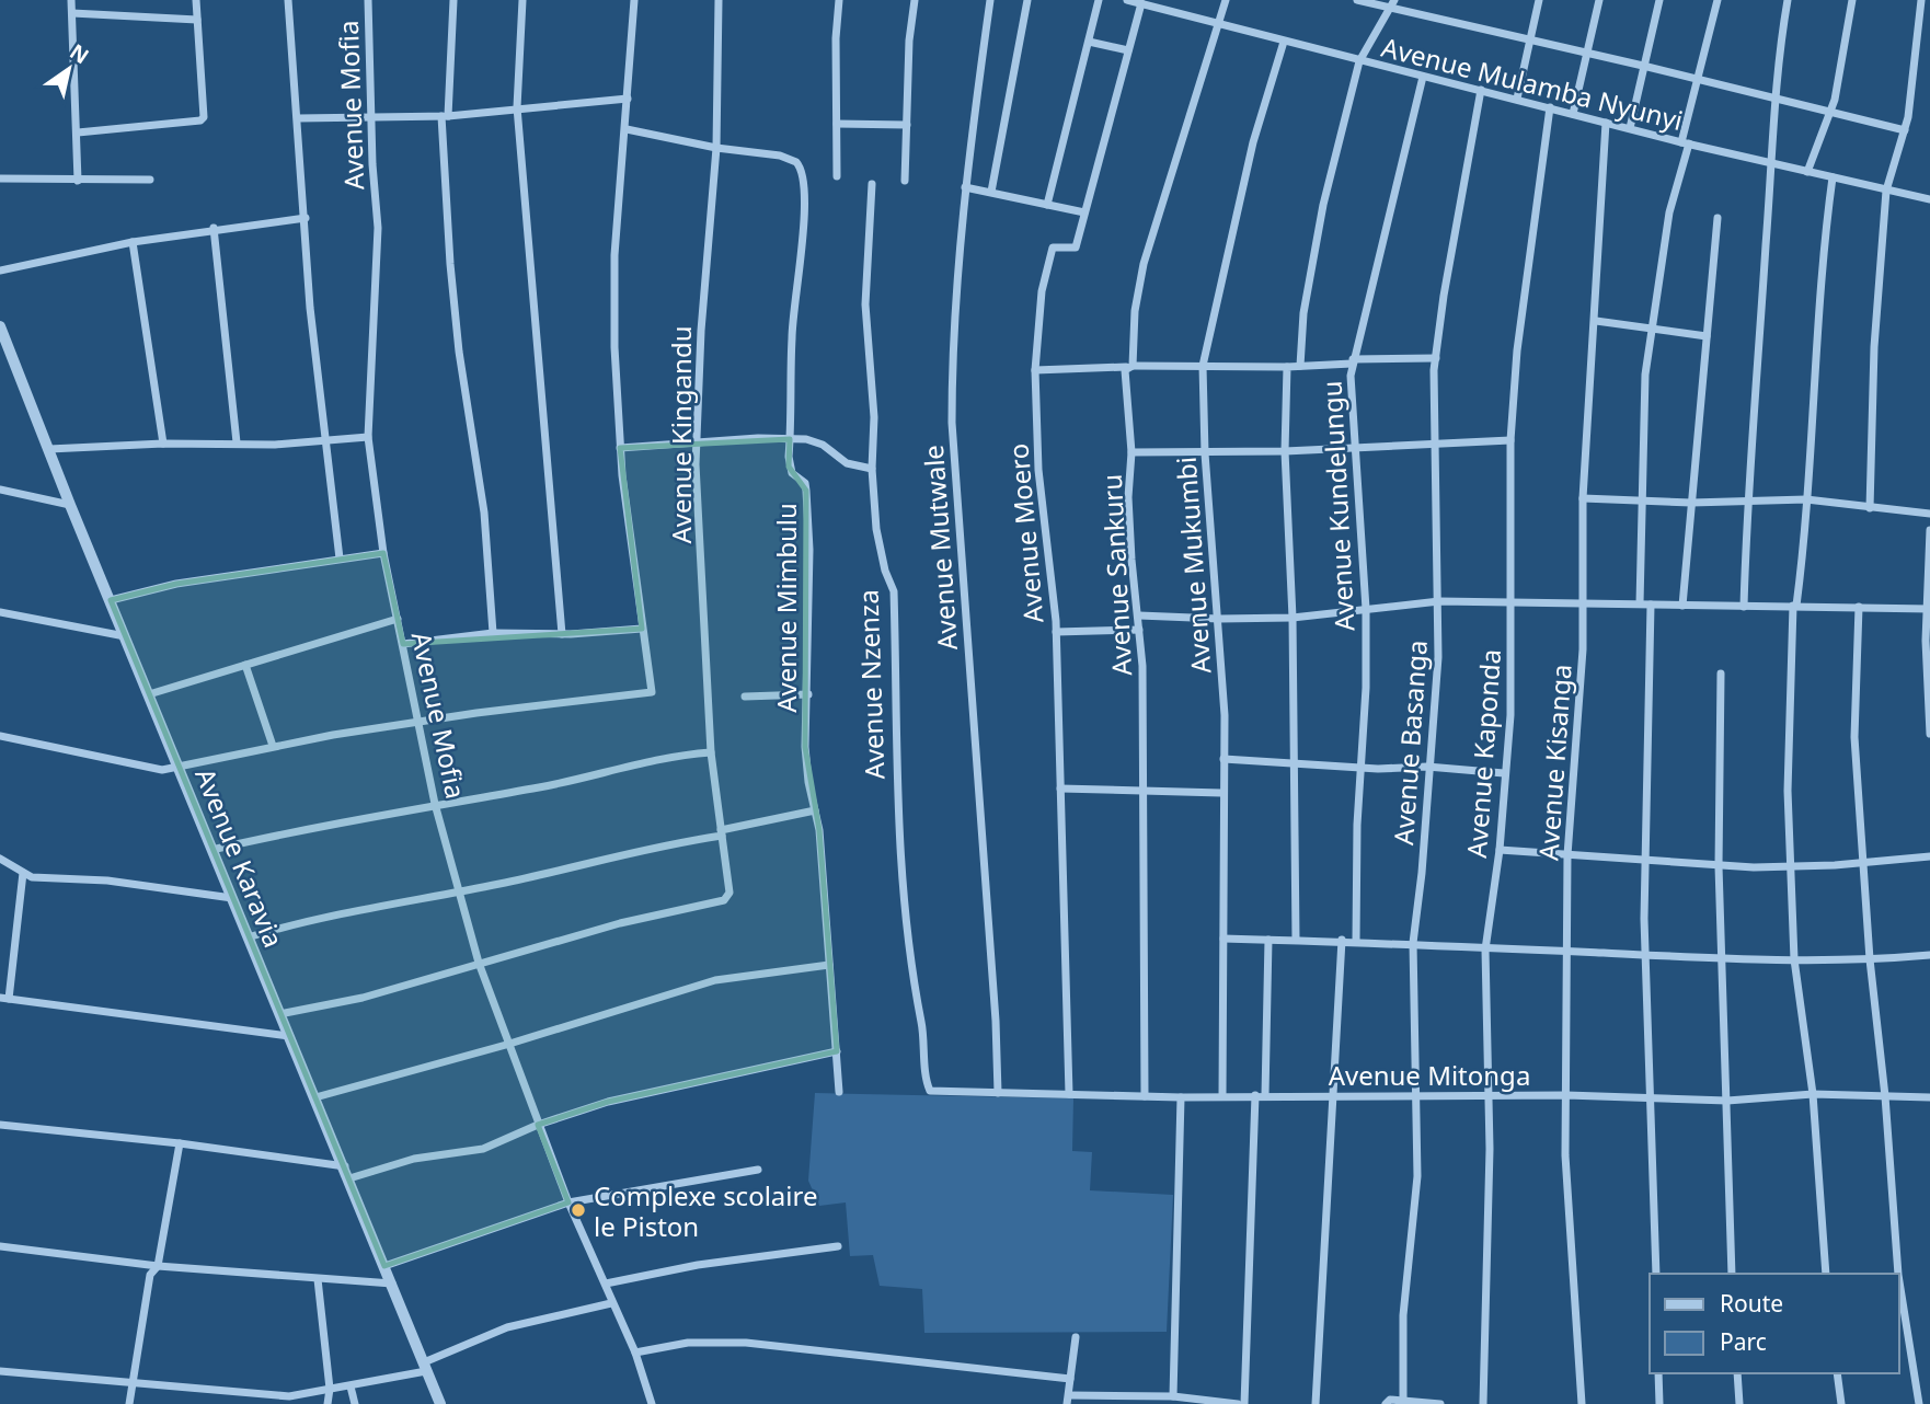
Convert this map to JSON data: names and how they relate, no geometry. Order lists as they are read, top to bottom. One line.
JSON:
{"streets":{"street":["Avenue Mulamba Nyunyi","Avenue Mofia","Avenue Kingandu","Avenue Kundelungu","Avenue Moero","Avenue Mutwale","Avenue Mukumbi","Avenue Sankuru","Avenue Mimbulu","Avenue Nzenza","Avenue Basanga","Avenue Kaponda","Avenue Kisanga","Avenue Karavia","Avenue Mitonga"]},"crossings":[["Avenue Mulamba Nyunyi","Avenue Kundelungu"],["Avenue Mulamba Nyunyi","Avenue Moero"],["Avenue Mulamba Nyunyi","Avenue Mukumbi"],["Avenue Mulamba Nyunyi","Avenue Sankuru"],["Avenue Mulamba Nyunyi","Avenue Basanga"],["Avenue Mulamba Nyunyi","Avenue Kaponda"],["Avenue Mulamba Nyunyi","Avenue Kisanga"],["Avenue Mofia","Avenue Kingandu"],["Avenue Kingandu","Avenue Mimbulu"],["Avenue Moero","Avenue Mitonga"],["Avenue Mutwale","Avenue Mitonga"],["Avenue Mukumbi","Avenue Mitonga"],["Avenue Sankuru","Avenue Mitonga"],["Avenue Nzenza","Avenue Mitonga"],["Avenue Basanga","Avenue Mitonga"],["Avenue Kaponda","Avenue Mitonga"],["Avenue Kisanga","Avenue Mitonga"]],"places":["Complexe scolaire le Piston"],"legend":["Route","Parc"],"north":"top right"}
